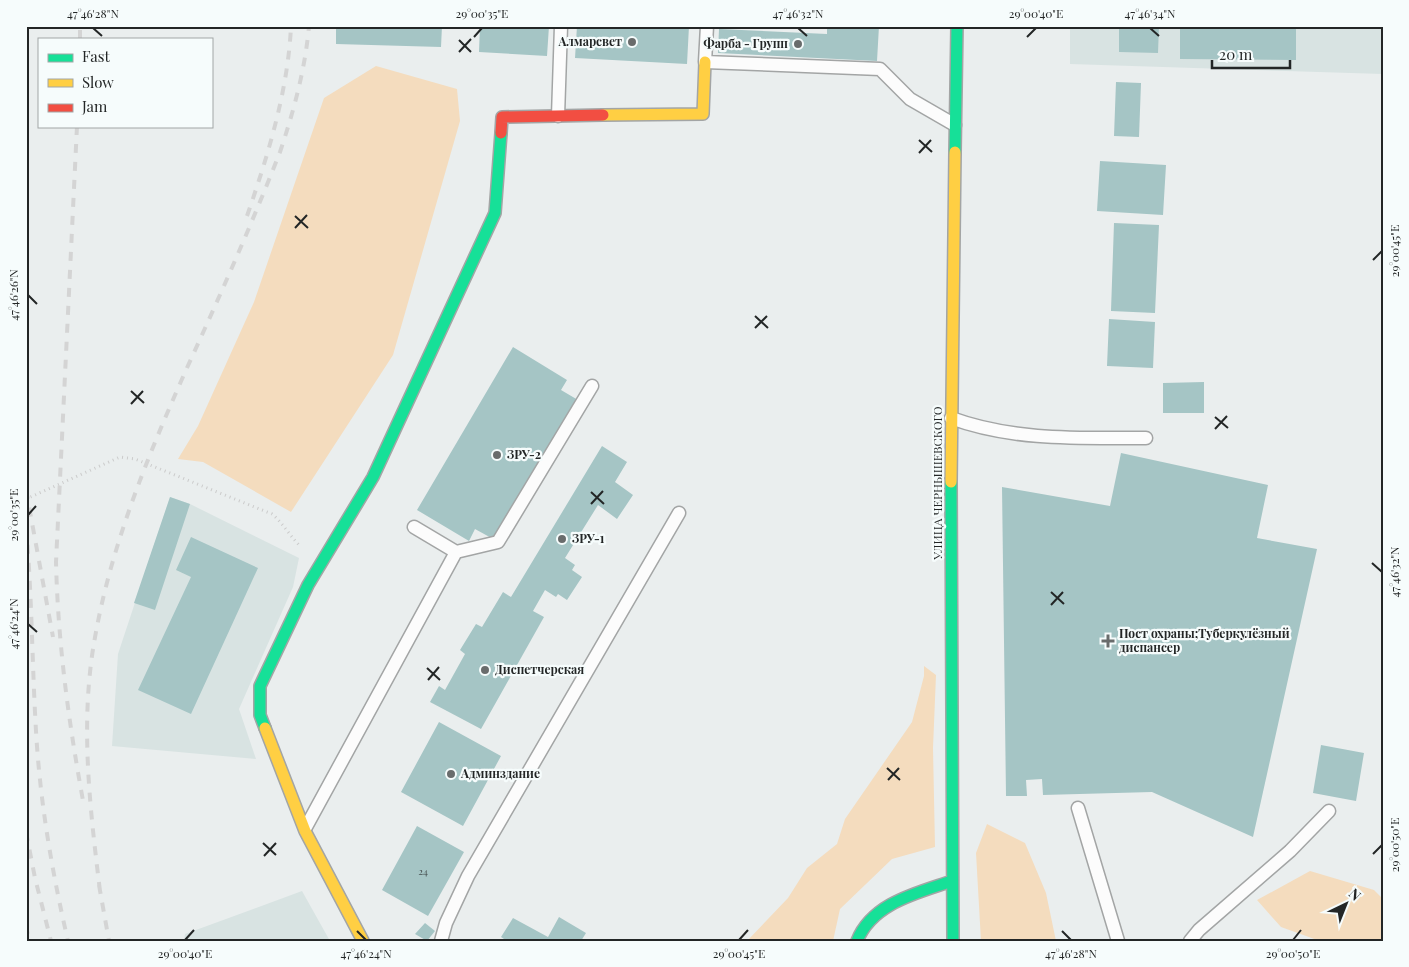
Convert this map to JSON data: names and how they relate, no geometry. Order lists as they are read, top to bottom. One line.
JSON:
{"streets":{"street":["УЛИЦА ЧЕРНЫШЕВСКОГО"]},"places":{"other":["Алмарсвет","Фарба - Групп","ЗРУ-2","ЗРУ-1","Диспетчерская","Админздание"],"health":["Пост охраны;Туберкулёзный диспансер"]},"house_numbers":["24"],"legend":["Fast","Slow","Jam"],"scale_bar":"20 m","north":"top right","coordinates":["47°46'28\"N","29°00'35\"E","47°46'32\"N","29°00'40\"E","47°46'34\"N","29°00'45\"E","47°46'26\"N","47°46'24\"N","29°00'50\"E"]}
